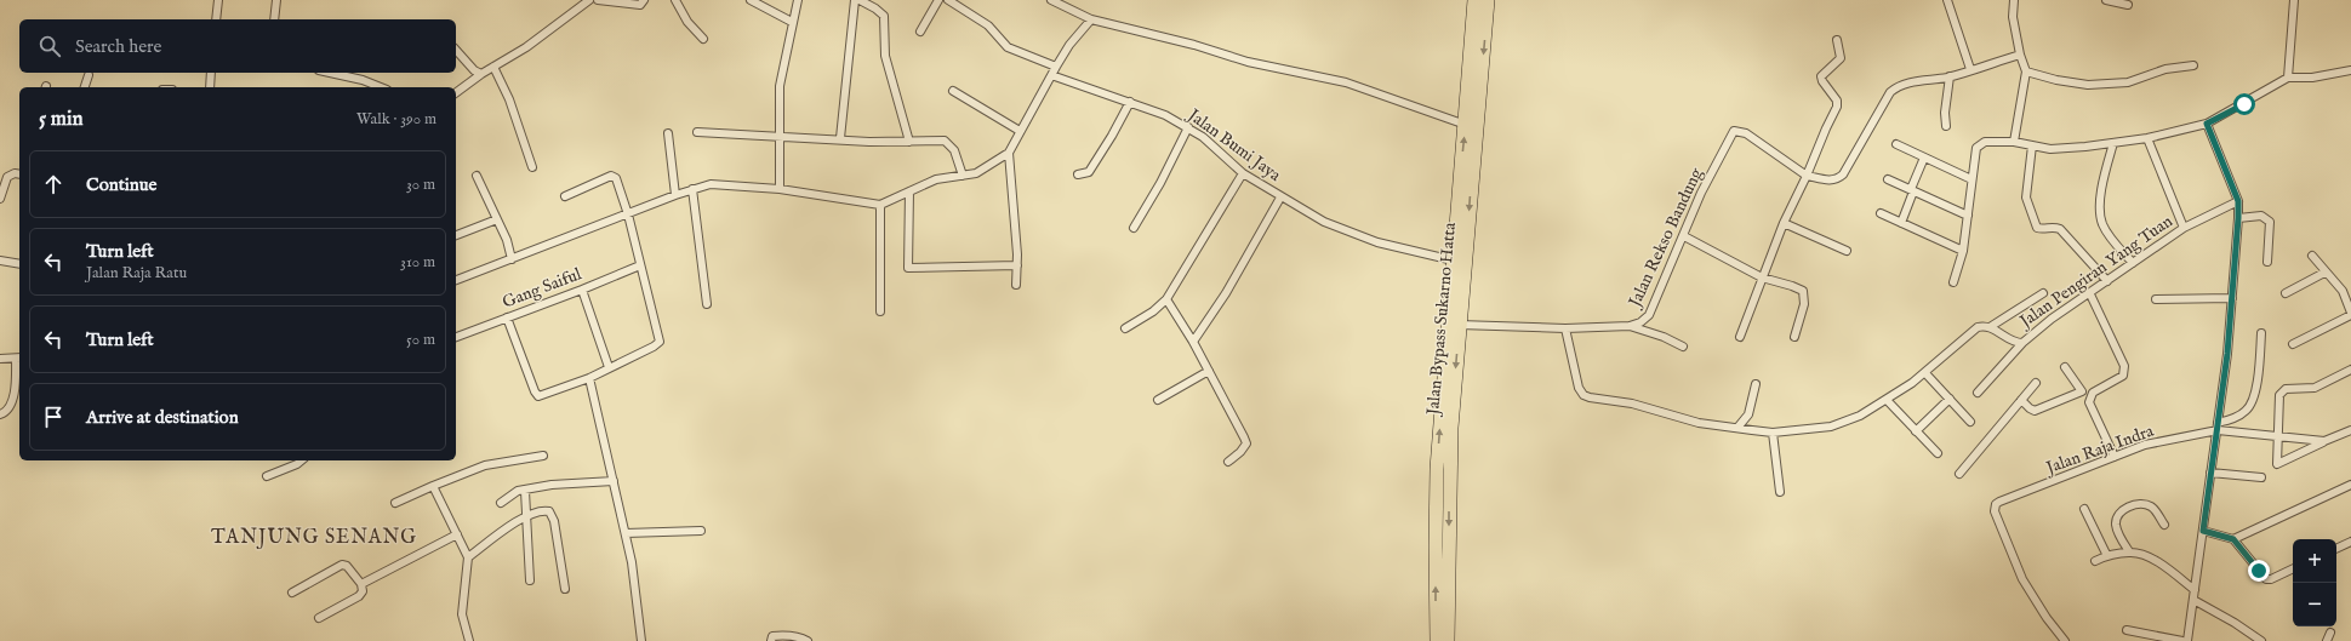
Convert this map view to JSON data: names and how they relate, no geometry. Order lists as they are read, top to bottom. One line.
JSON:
{"streets":{"highway":["Jalan Bypass Sukarno Hatta"],"street":["Jalan Bumi Jaya","Jalan Rekso Bandung","Jalan Pengiran Yang Tuan","Gang Saiful","Jalan Raja Indra"]},"crossings":[["Jalan Bumi Jaya","Jalan Bypass Sukarno Hatta"],["Jalan Rekso Bandung","Jalan Bypass Sukarno Hatta"]],"districts":["TANJUNG SENANG"],"page":{"search":"Search here","heading":["5 min","Walk · 390 m"],"list":[["Continue","30 m"],["Turn left","Jalan Raja Ratu","310 m"],["Turn left","50 m"],"Arrive at destination"],"map_buttons":["+","−"]}}
